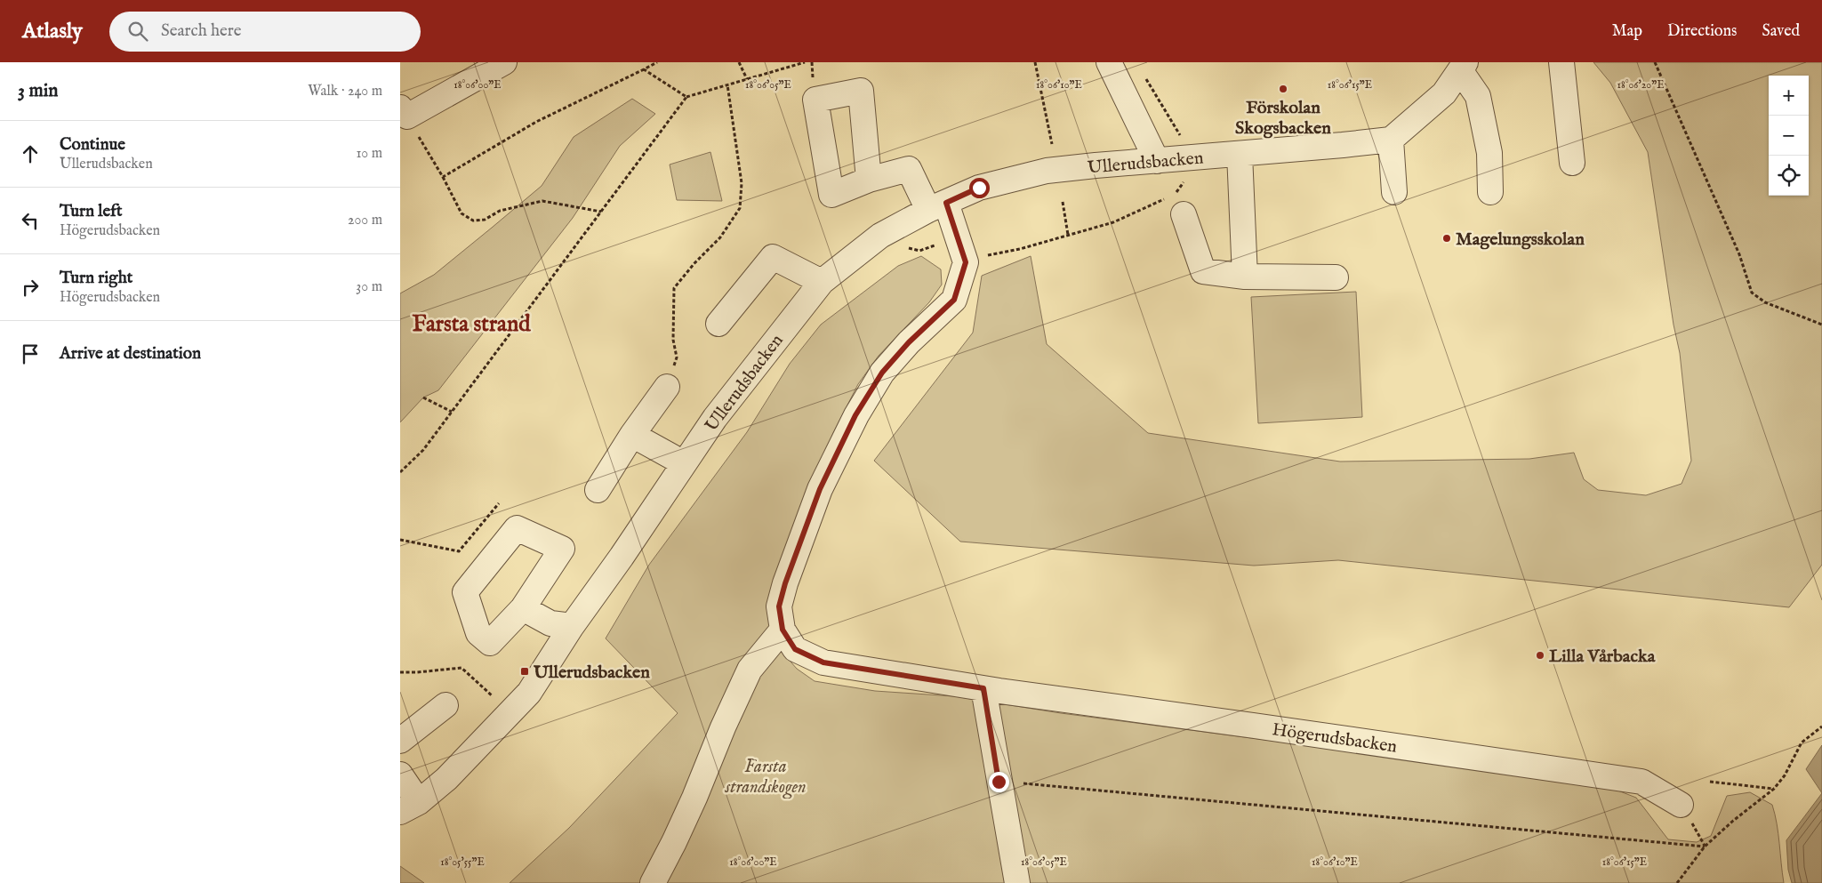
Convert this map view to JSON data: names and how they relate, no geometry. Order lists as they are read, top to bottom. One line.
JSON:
{"streets":{"street":["Ullerudsbacken","Högerudsbacken"]},"crossings":[["Ullerudsbacken","Högerudsbacken"]],"districts":["Farsta strand"],"parks":["Farsta strandskogen"],"places":{"other":["Förskolan Skogsbacken","Magelungsskolan","Lilla Vårbacka"],"transit":["Ullerudsbacken"]},"page":{"header":"Atlasly","search":"Search here","nav":["Map","Directions","Saved"],"heading":["3 min","Walk · 240 m"],"map_buttons":["+","−"],"list":[["Continue","Ullerudsbacken","10 m"],["Turn left","Högerudsbacken","200 m"],["Turn right","Högerudsbacken","30 m"],"Arrive at destination"]},"coordinates":["18°06'00\"E","18°06'05\"E","18°06'10\"E","18°06'15\"E","18°06'20\"E","18°05'55\"E"]}
